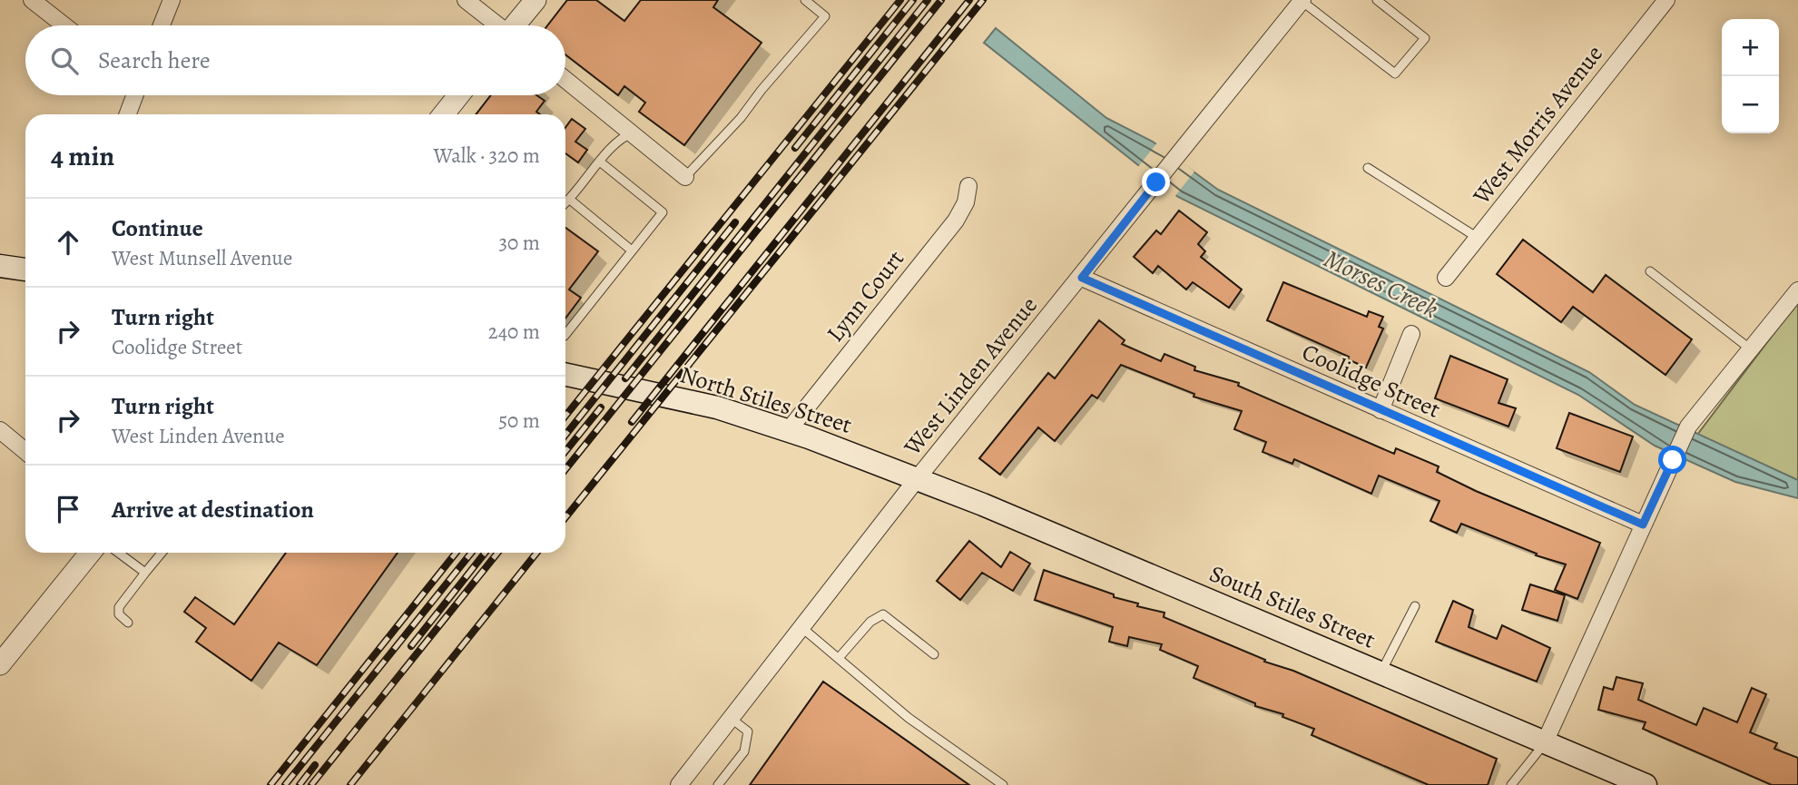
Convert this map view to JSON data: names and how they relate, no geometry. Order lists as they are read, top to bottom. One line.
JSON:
{"streets":{"main road":["North Stiles Street","South Stiles Street"],"street":["West Morris Avenue","Lynn Court","West Linden Avenue","Coolidge Street"]},"crossings":[["Lynn Court","North Stiles Street"],["West Linden Avenue","Coolidge Street"],["West Linden Avenue","North Stiles Street"],["West Linden Avenue","South Stiles Street"],["North Stiles Street","South Stiles Street"]],"water":["Morses Creek"],"page":{"map_buttons":["+","−"],"search":"Search here","heading":["4 min","Walk · 320 m"],"list":[["Continue","West Munsell Avenue","30 m"],["Turn right","Coolidge Street","240 m"],["Turn right","West Linden Avenue","50 m"],"Arrive at destination"]}}
